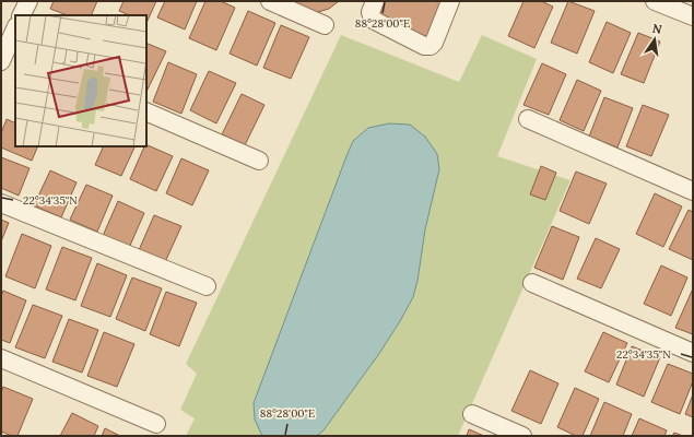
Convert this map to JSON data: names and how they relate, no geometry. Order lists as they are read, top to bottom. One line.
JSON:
{"north":"top","coordinates":["88°28'00\"E","22°34'35\"N"]}
